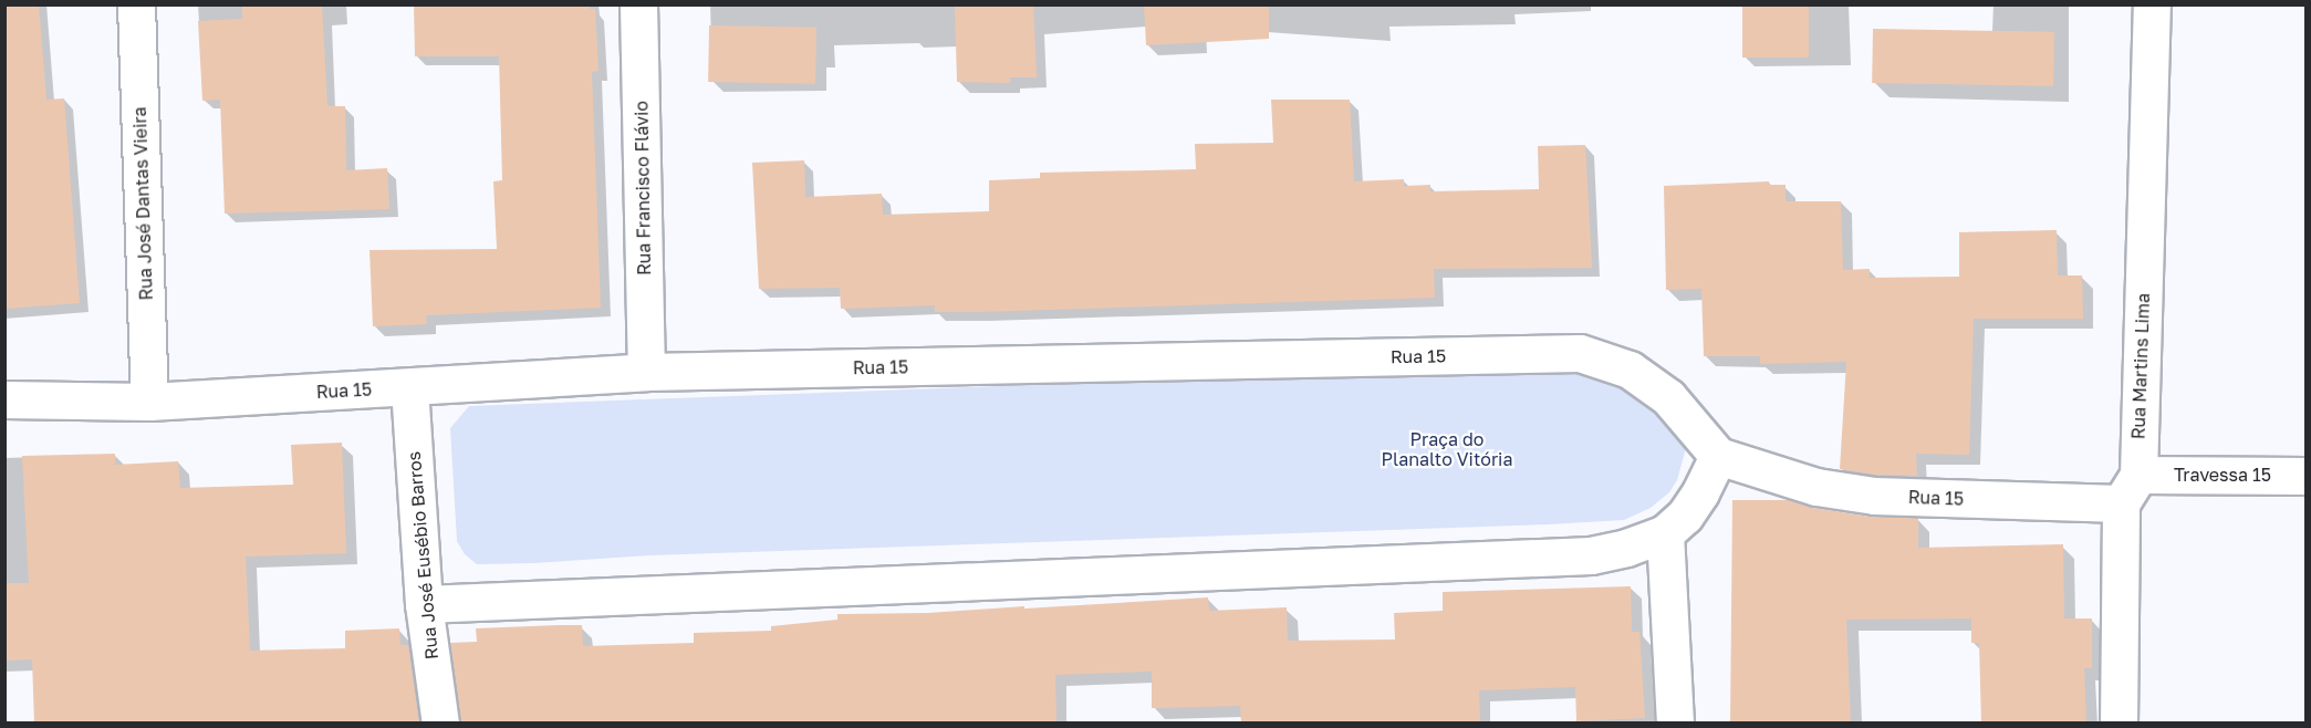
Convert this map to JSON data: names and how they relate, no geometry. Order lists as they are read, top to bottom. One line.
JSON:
{"streets":{"street":["Rua Francisco Flávio","Rua José Dantas Vieira","Rua 15","Rua Martins Lima","Travessa 15","Rua José Eusébio Barros"]},"crossings":[["Rua Francisco Flávio","Rua 15"],["Rua José Dantas Vieira","Rua 15"],["Rua 15","Rua Martins Lima"],["Rua 15","Travessa 15"],["Rua 15","Rua José Eusébio Barros"],["Rua Martins Lima","Travessa 15"]],"parks":["Praça do Planalto Vitória"]}
